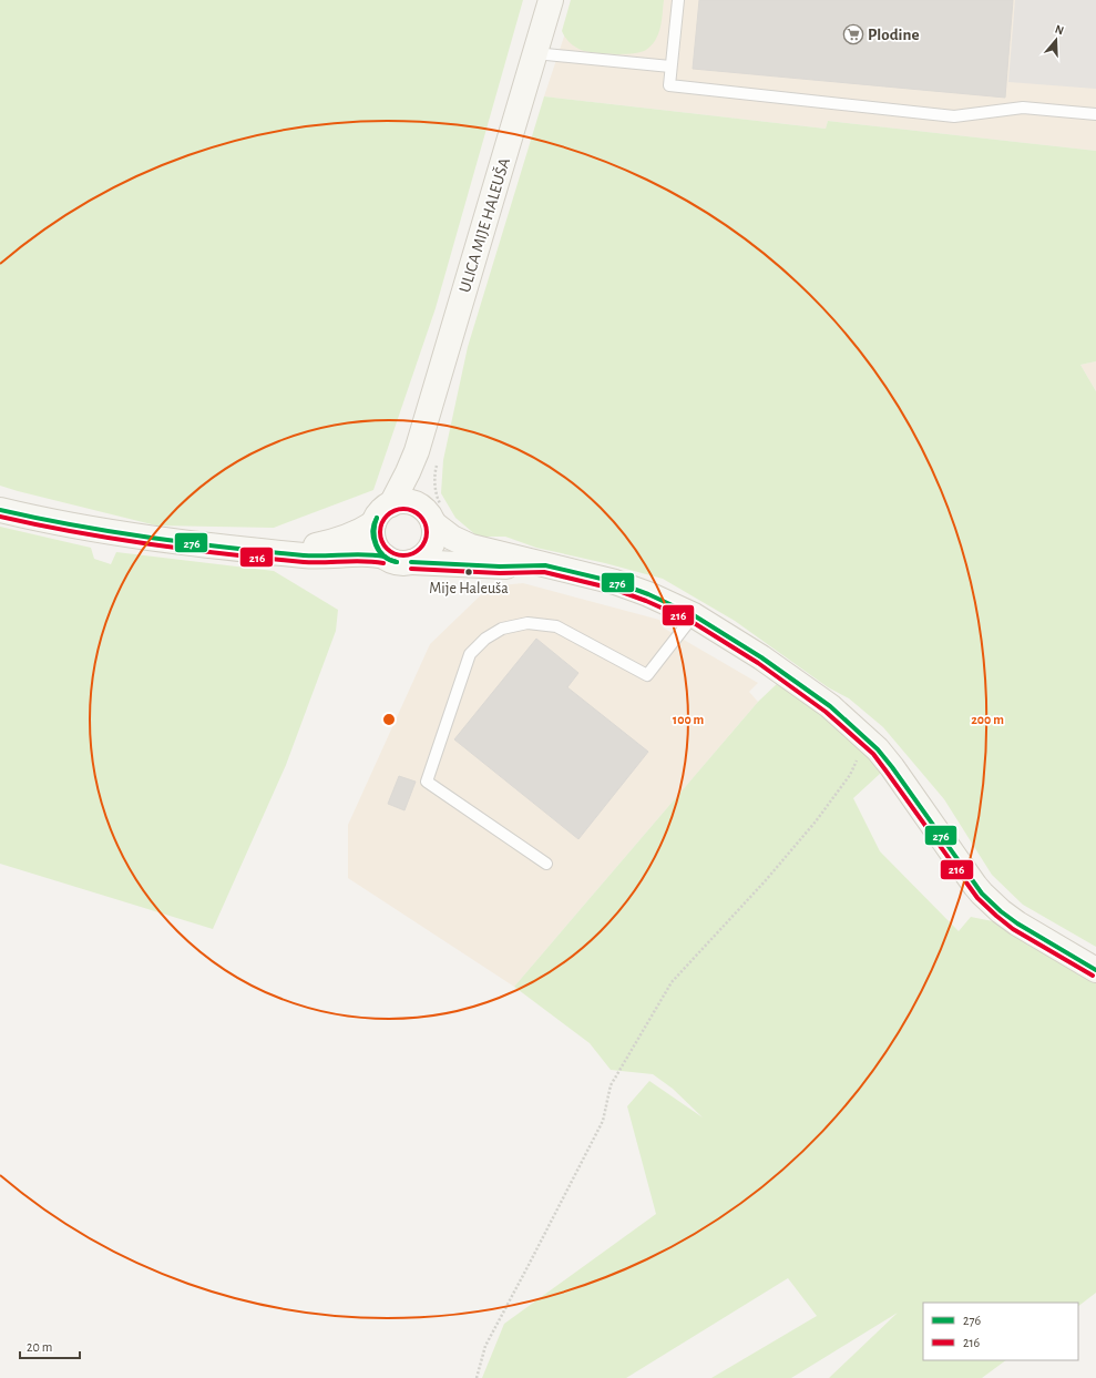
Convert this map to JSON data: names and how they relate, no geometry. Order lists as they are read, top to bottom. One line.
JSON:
{"streets":{"main road":["ULICA MIJE HALEUŠA"]},"places":{"supermarket":["Plodine"],"other":["Mije Haleuša"]},"lines":["transit line 216","transit line 276"],"legend":["276","216"],"scale_bar":"20 m","north":"top","rings":["100 m","200 m"]}
